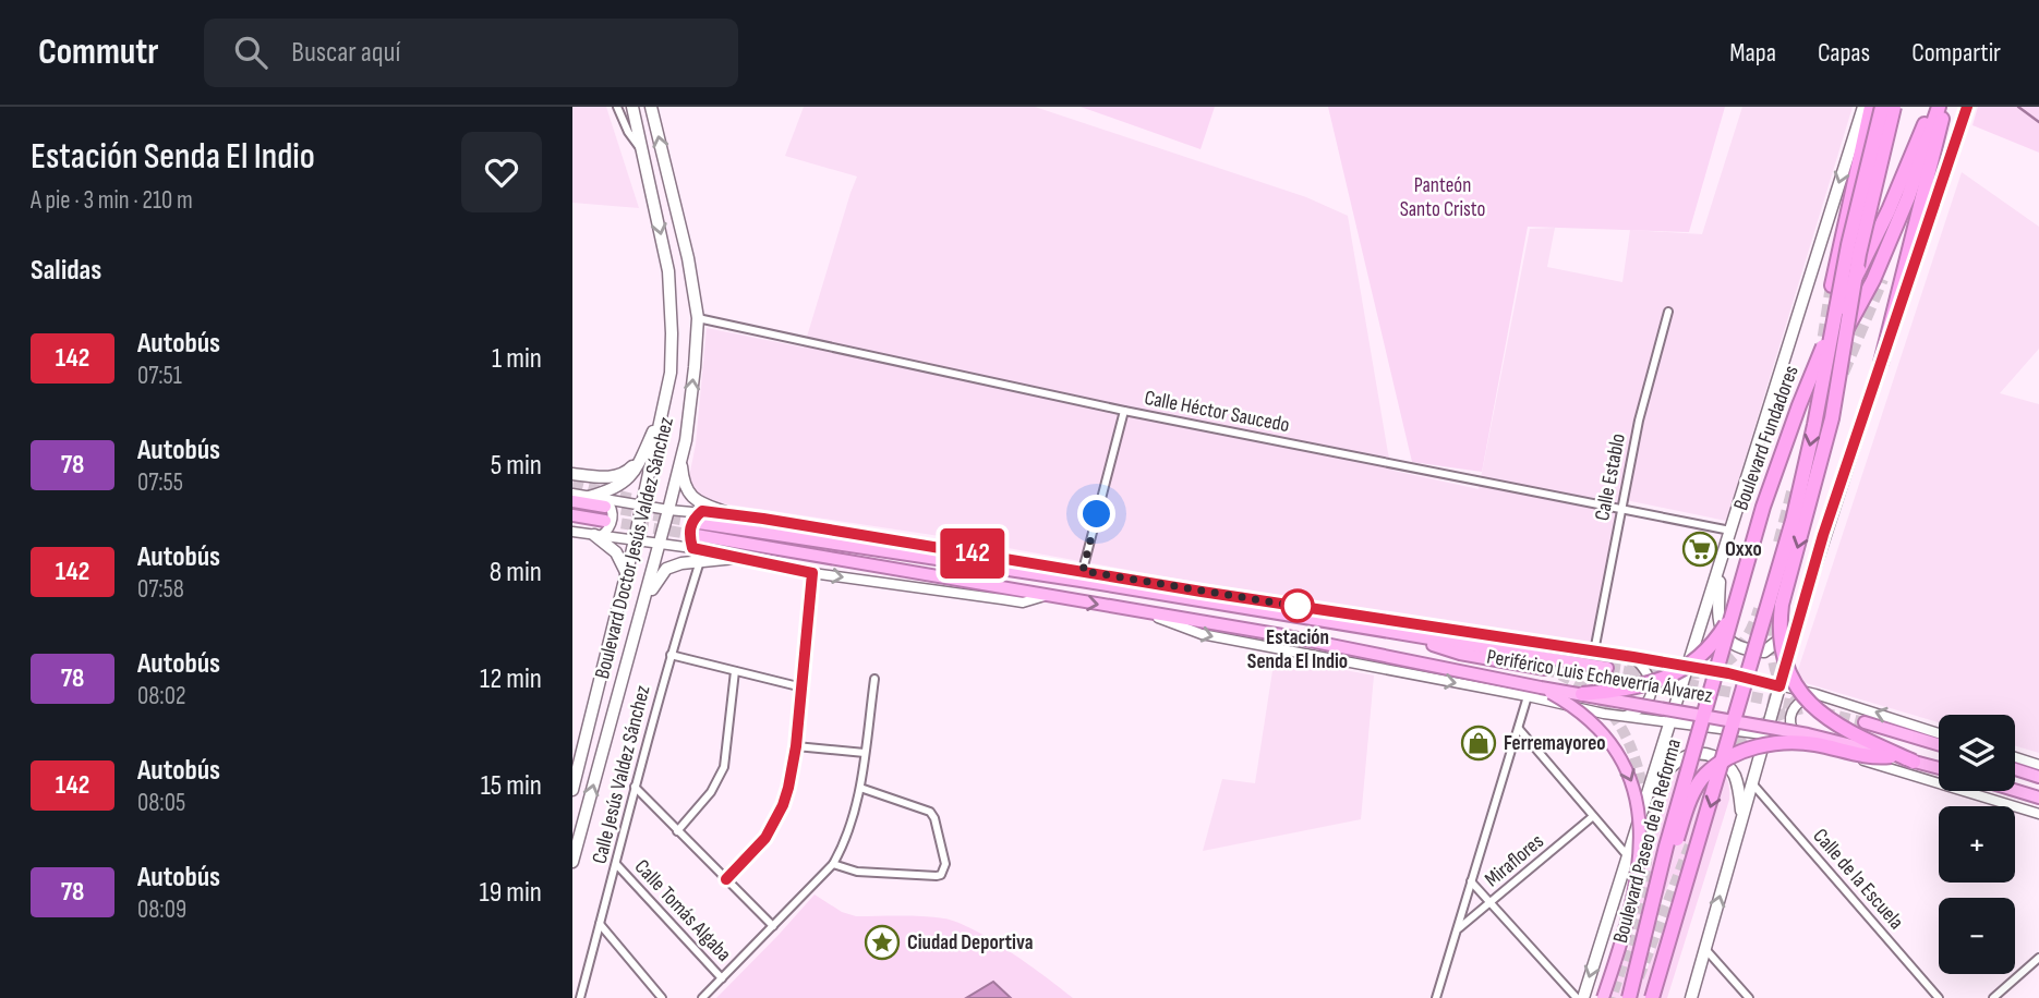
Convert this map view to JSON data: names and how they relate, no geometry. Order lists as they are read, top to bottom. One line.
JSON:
{"streets":{"highway":["Boulevard Fundadores","Periférico Luis Echeverría Álvarez","Boulevard Paseo de la Reforma"],"main road":["Boulevard Doctor Jesús Valdez Sánchez"],"street":["Calle Héctor Saucedo","Calle Establo","Calle Jesús Valdez Sánchez","Miraflores","Calle de la Escuela","Calle Tomás Algaba"]},"crossings":[["Calle Héctor Saucedo","Calle Establo"],["Calle Héctor Saucedo","Boulevard Doctor Jesús Valdez Sánchez"],["Boulevard Fundadores","Boulevard Paseo de la Reforma"],["Calle Jesús Valdez Sánchez","Calle Tomás Algaba"]],"parks":["Panteón Santo Cristo"],"places":{"supermarket":["Oxxo"],"other":["Estación Senda El Indio"],"shop":["Ferremayoreo"],"place":["Ciudad Deportiva"]},"lines":["bus line 142"],"page":{"header":"Commutr","search":"Buscar aquí","nav":["Mapa","Capas","Compartir"],"heading":[["Estación Senda El Indio","A pie · 3 min · 210 m"],"Salidas"],"on_map":"142","list":[{"mark":"142","name":"Autobús","note":"07:51","value":"1 min"},{"mark":"78","name":"Autobús","note":"07:55","value":"5 min"},{"mark":"142","name":"Autobús","note":"07:58","value":"8 min"},{"mark":"78","name":"Autobús","note":"08:02","value":"12 min"},{"mark":"142","name":"Autobús","note":"08:05","value":"15 min"},{"mark":"78","name":"Autobús","note":"08:09","value":"19 min"}],"map_buttons":["+","−"]}}
